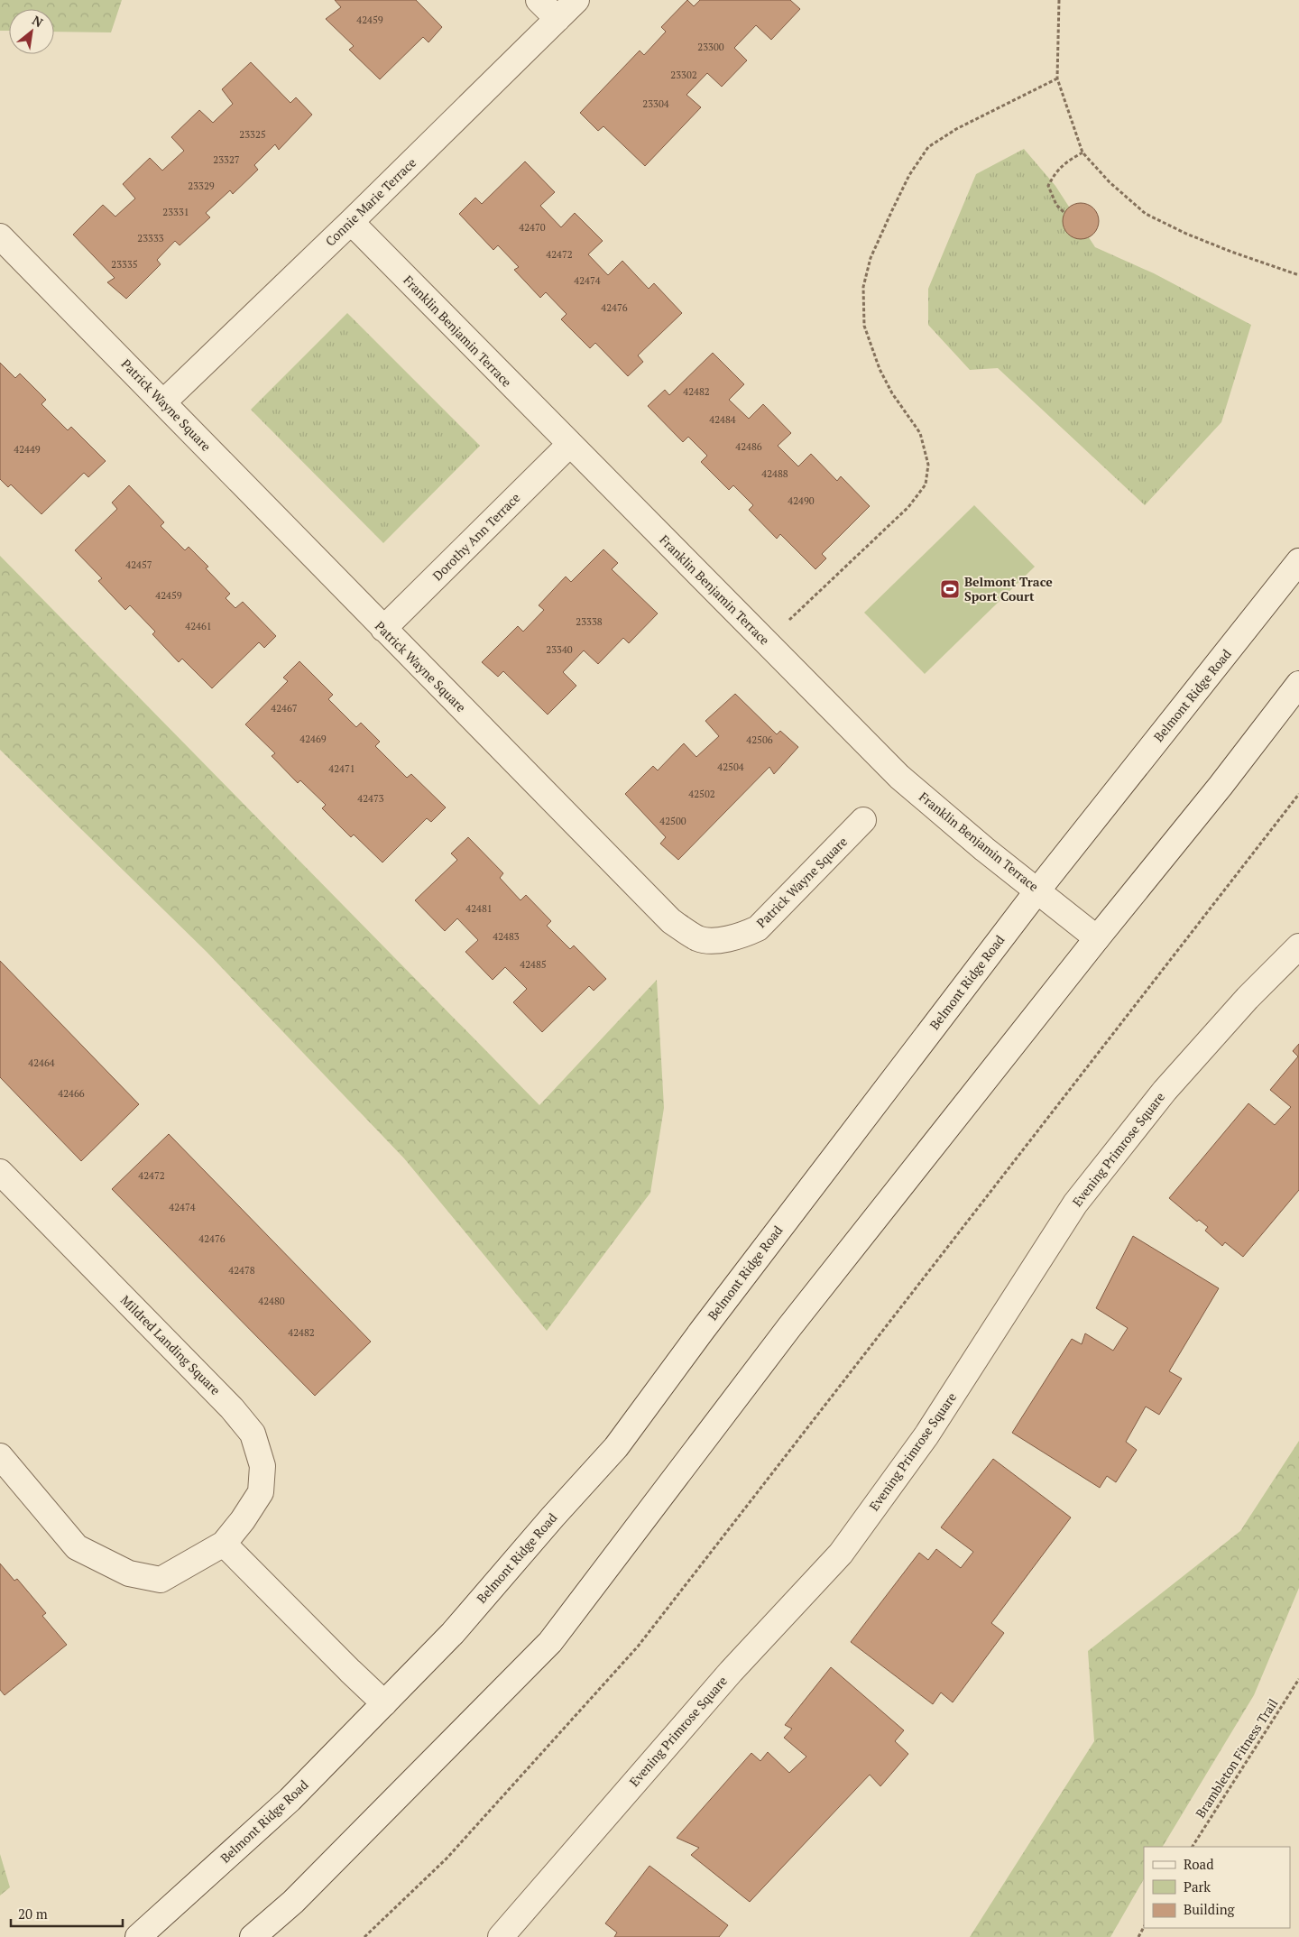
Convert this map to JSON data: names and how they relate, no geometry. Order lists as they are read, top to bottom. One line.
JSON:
{"streets":{"street":["Connie Marie Terrace","Franklin Benjamin Terrace","Patrick Wayne Square","Dorothy Ann Terrace","Belmont Ridge Road","Evening Primrose Square","Mildred Landing Square"],"path":["Brambleton Fitness Trail"]},"crossings":[["Connie Marie Terrace","Franklin Benjamin Terrace"],["Connie Marie Terrace","Patrick Wayne Square"],["Franklin Benjamin Terrace","Dorothy Ann Terrace"],["Franklin Benjamin Terrace","Belmont Ridge Road"],["Patrick Wayne Square","Dorothy Ann Terrace"]],"places":{"sports":["Belmont Trace Sport Court"]},"house_numbers":["42459","23300","23302","23304","23325","23327","23329","23331","42470","23333","42472","23335","42474","42476","42482","42484","42486","42449","42488","42490","42457","42459","23338","42461","23340","42467","42469","42506","42504","42471","42502","42473","42500","42481","42483","42485","42464","42466","42472","42474","42476","42478","42480","42482"],"legend":["Road","Park","Building"],"scale_bar":"20 m","north":"top right"}
